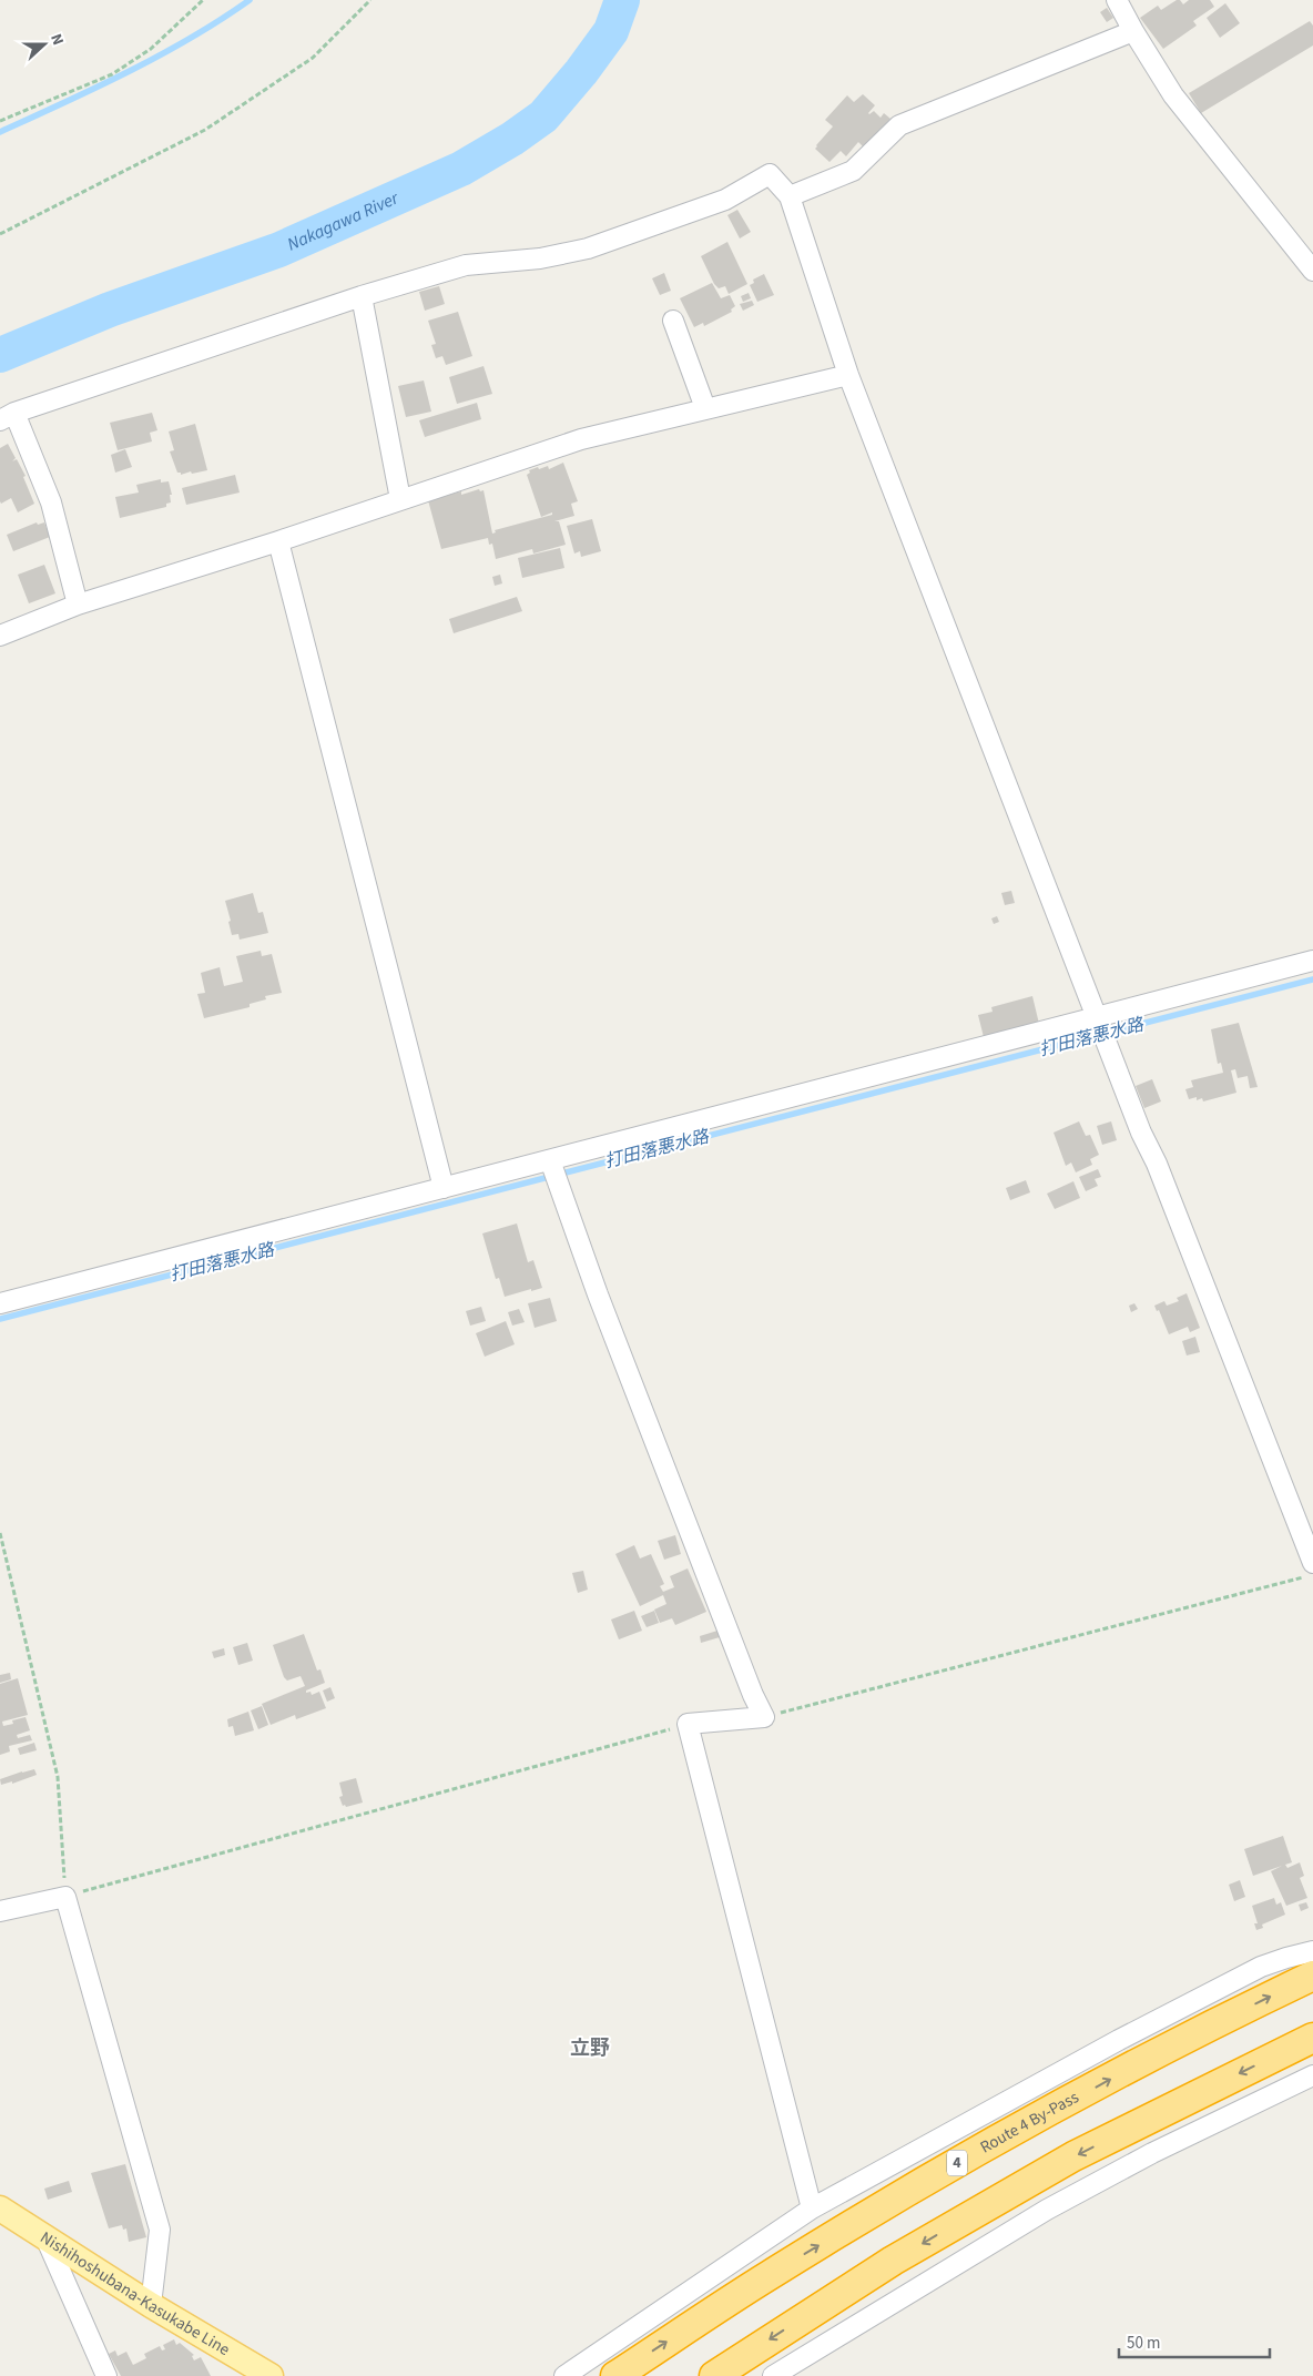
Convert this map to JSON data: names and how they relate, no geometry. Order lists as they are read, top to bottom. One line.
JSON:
{"streets":{"highway":["Route 4 By-Pass","4"],"main road":["Nishihoshubana-Kasukabe Line"]},"districts":["立野"],"water":["Nakagawa River","打田落悪水路"],"scale_bar":"50 m","north":"right"}
